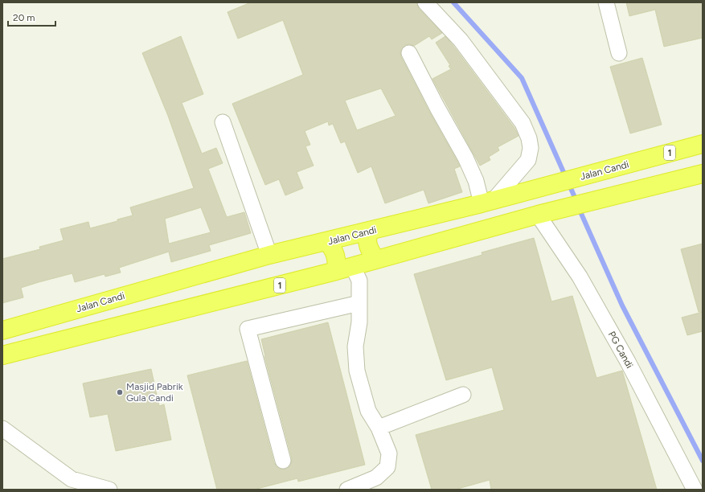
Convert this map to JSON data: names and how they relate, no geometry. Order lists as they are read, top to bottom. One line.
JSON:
{"streets":{"highway":["1","Jalan Candi"],"street":["PG Candi"]},"crossings":[["1","PG Candi"]],"places":["Masjid Pabrik Gula Candi"],"scale_bar":"20 m"}
